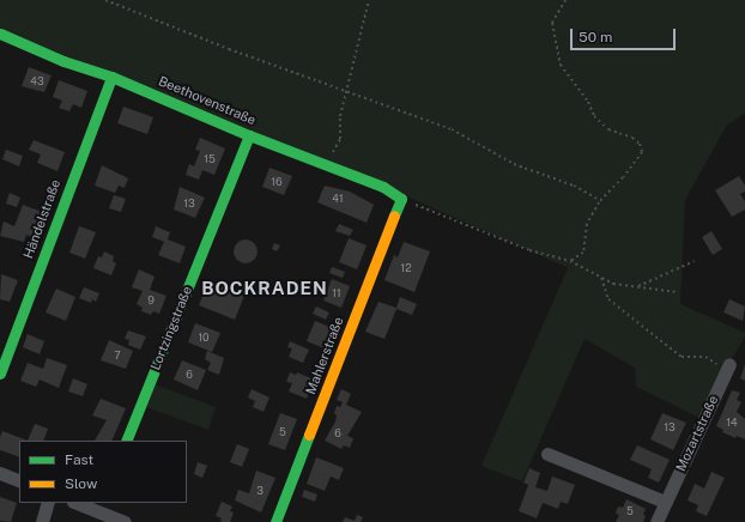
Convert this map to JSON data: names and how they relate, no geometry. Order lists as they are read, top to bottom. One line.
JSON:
{"streets":{"street":["Beethovenstraße","Händelstraße","Lortzingstraße","Mahlerstraße","Mozartstraße"]},"crossings":[["Beethovenstraße","Händelstraße"],["Beethovenstraße","Lortzingstraße"],["Beethovenstraße","Mahlerstraße"]],"districts":["BOCKRADEN"],"house_numbers":["43","15","16","41","13","12","11","9","10","7","6","14","13","5","6","3","5"],"legend":["Fast","Slow"],"scale_bar":"50 m"}
